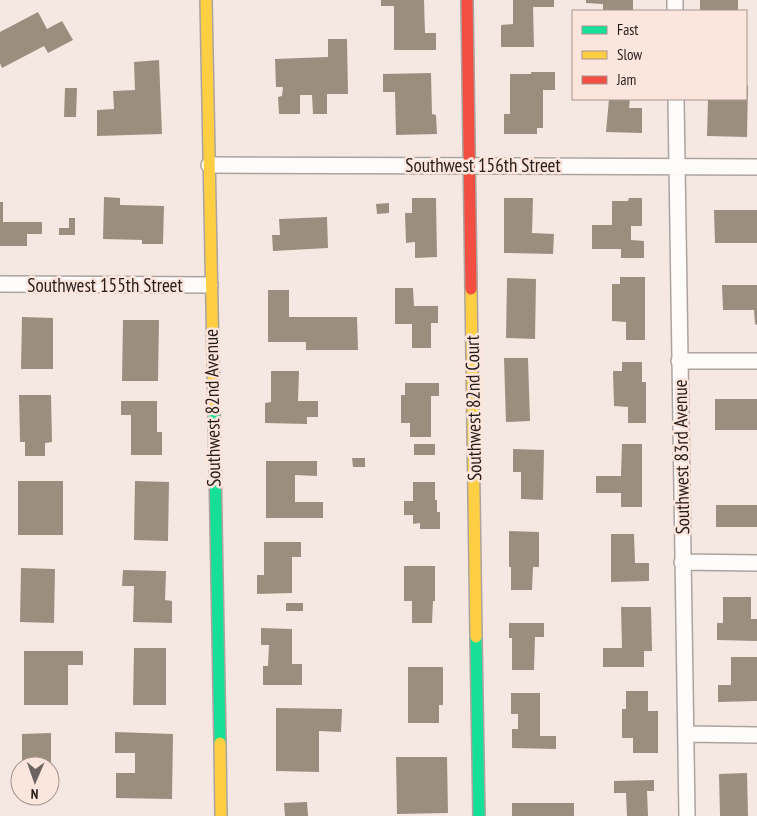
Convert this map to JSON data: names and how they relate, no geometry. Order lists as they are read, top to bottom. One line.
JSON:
{"streets":{"street":["Southwest 156th Street","Southwest 155th Street","Southwest 82nd Avenue","Southwest 82nd Court","Southwest 83rd Avenue"]},"crossings":[["Southwest 156th Street","Southwest 82nd Avenue"],["Southwest 156th Street","Southwest 82nd Court"],["Southwest 156th Street","Southwest 83rd Avenue"],["Southwest 155th Street","Southwest 82nd Avenue"]],"legend":["Fast","Slow","Jam"],"north":"bottom"}
